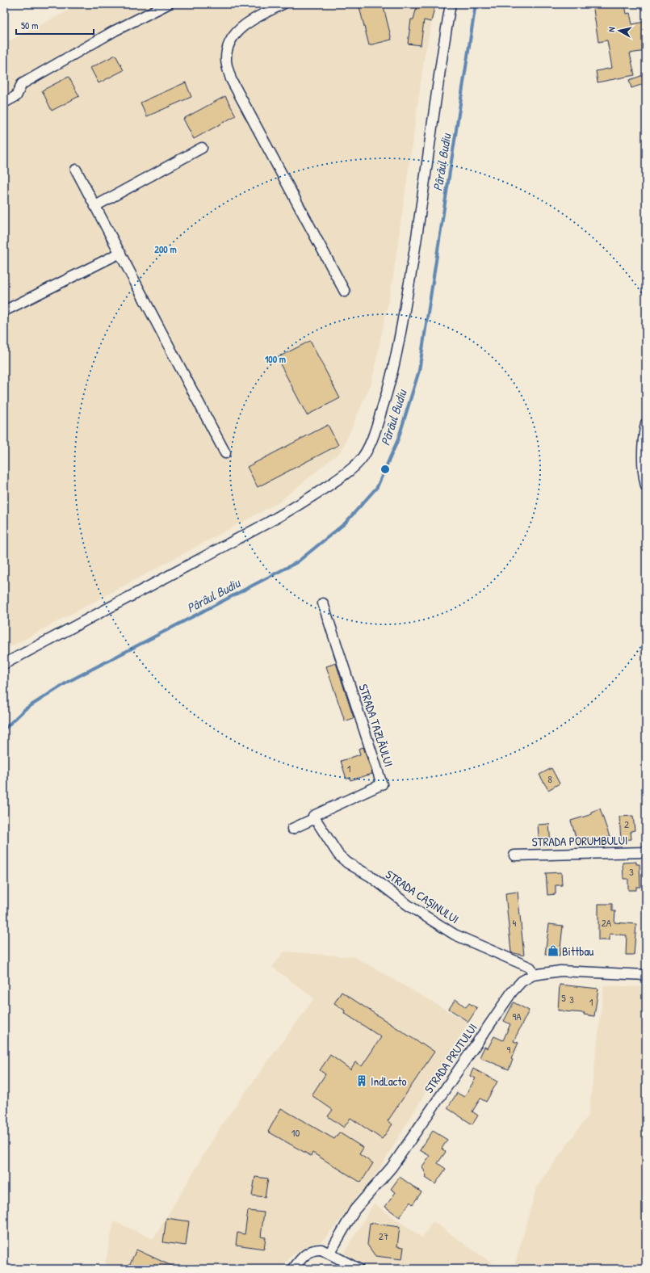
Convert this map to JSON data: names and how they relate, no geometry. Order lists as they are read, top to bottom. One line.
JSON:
{"streets":{"street":["STRADA TAZLĂULUI","STRADA PORUMBULUI","STRADA CAȘINULUI","STRADA PRUTULUI"]},"crossings":[["STRADA TAZLĂULUI","STRADA CAȘINULUI"],["STRADA CAȘINULUI","STRADA PRUTULUI"]],"water":["Pârâul Budiu"],"places":{"shop":["Bittbau"],"building":["IndLacto"]},"house_numbers":["1","8","2","3","4","2A","5","3","1","9A","9","10","27"],"scale_bar":"50 m","north":"left","rings":["200 m","100 m"]}
